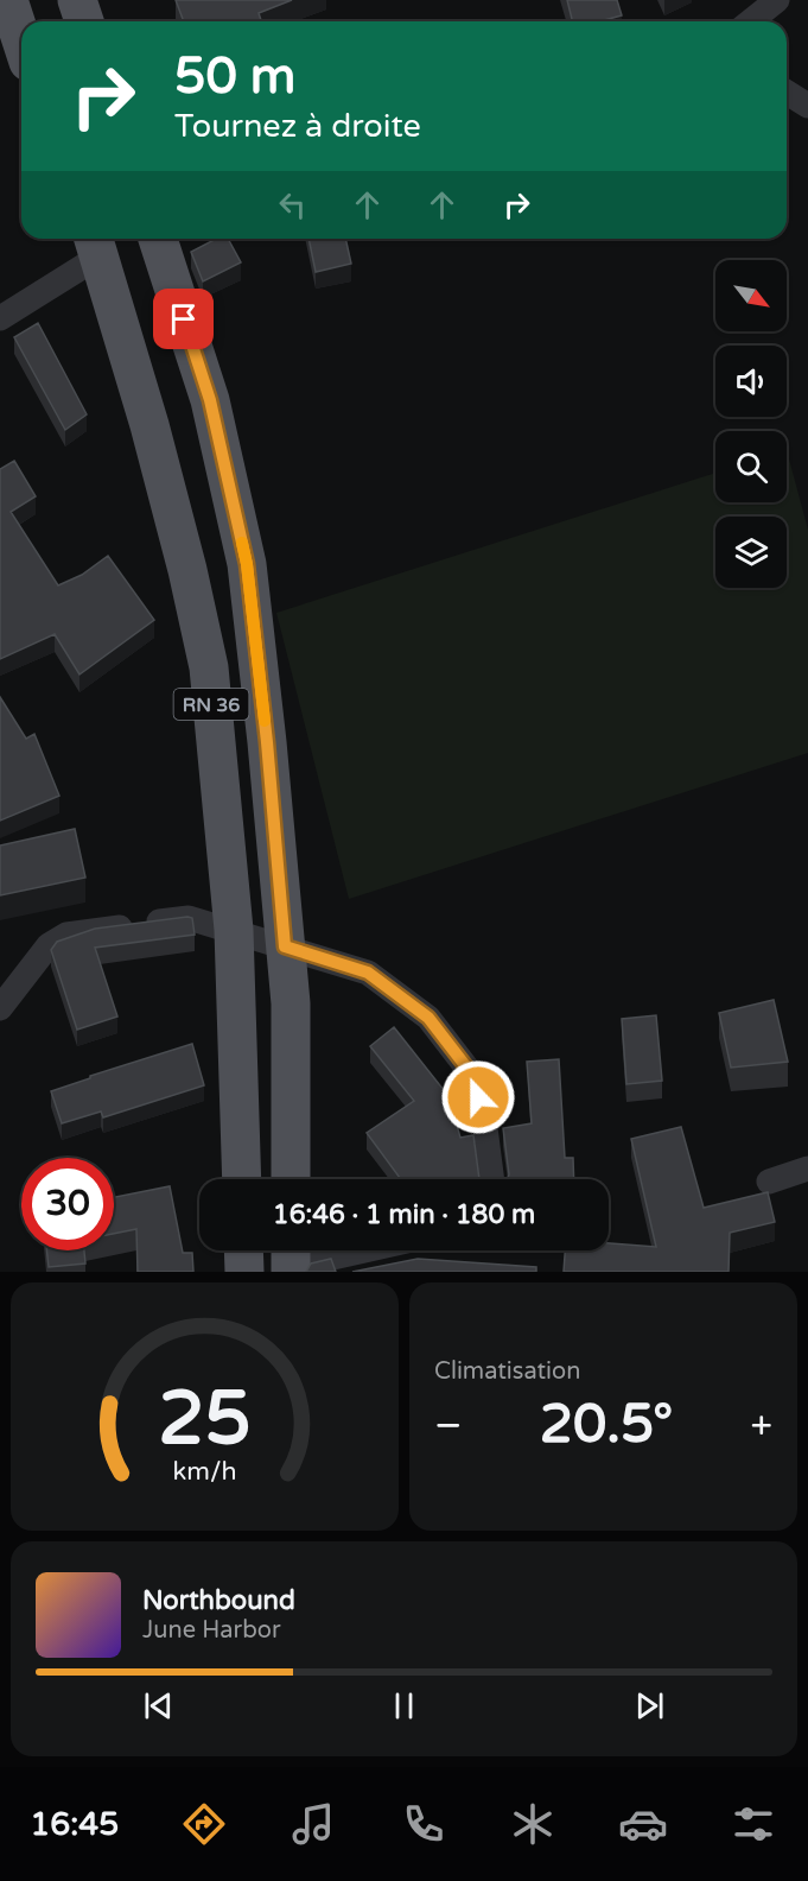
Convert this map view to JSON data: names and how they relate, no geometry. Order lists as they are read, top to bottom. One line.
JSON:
{"streets":{"main road":["RN 36"]},"north":"bottom right","page":{"turn":["50 m","Tournez à droite"],"limit":"30","trip":"16:46 · 1 min · 180 m","tile":"Climatisation","heat":["−","20.5°","+"],"song":["Northbound","June Harbor"],"tabs":"16:45","gauge":["25","km/h"]}}
